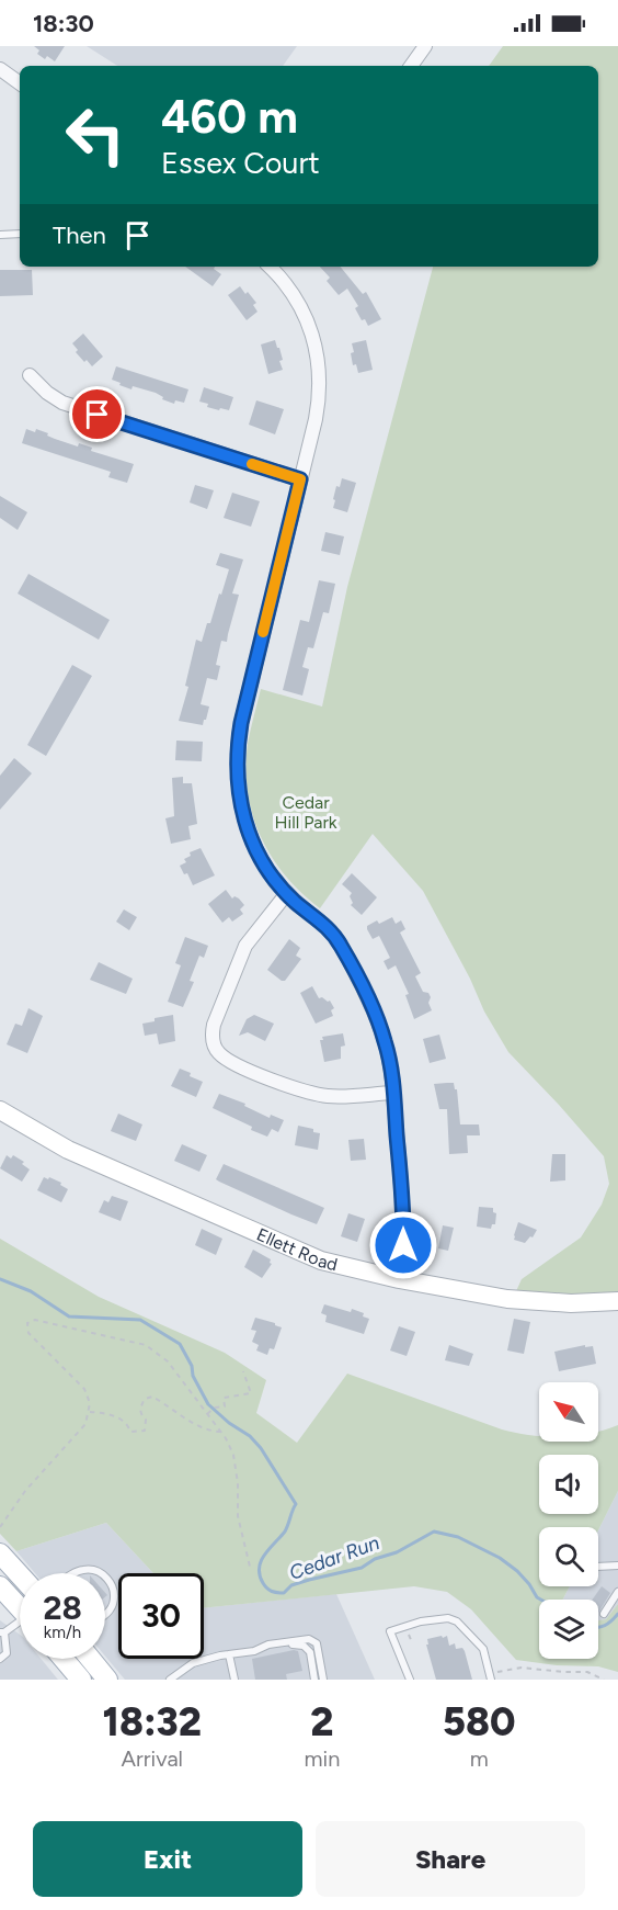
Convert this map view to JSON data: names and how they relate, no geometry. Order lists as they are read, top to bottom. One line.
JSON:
{"streets":{"street":["Ellett Road"]},"water":["Cedar Run"],"parks":["Cedar Hill Park"],"north":"top left","page":{"status":"18:30","turn":["460 m","Essex Court"],"then":"Then","speed":"28 km/h","limit":"30","eta":["18:32","Arrival","2","min","580","m"],"buttons":["Exit","Share"]}}
